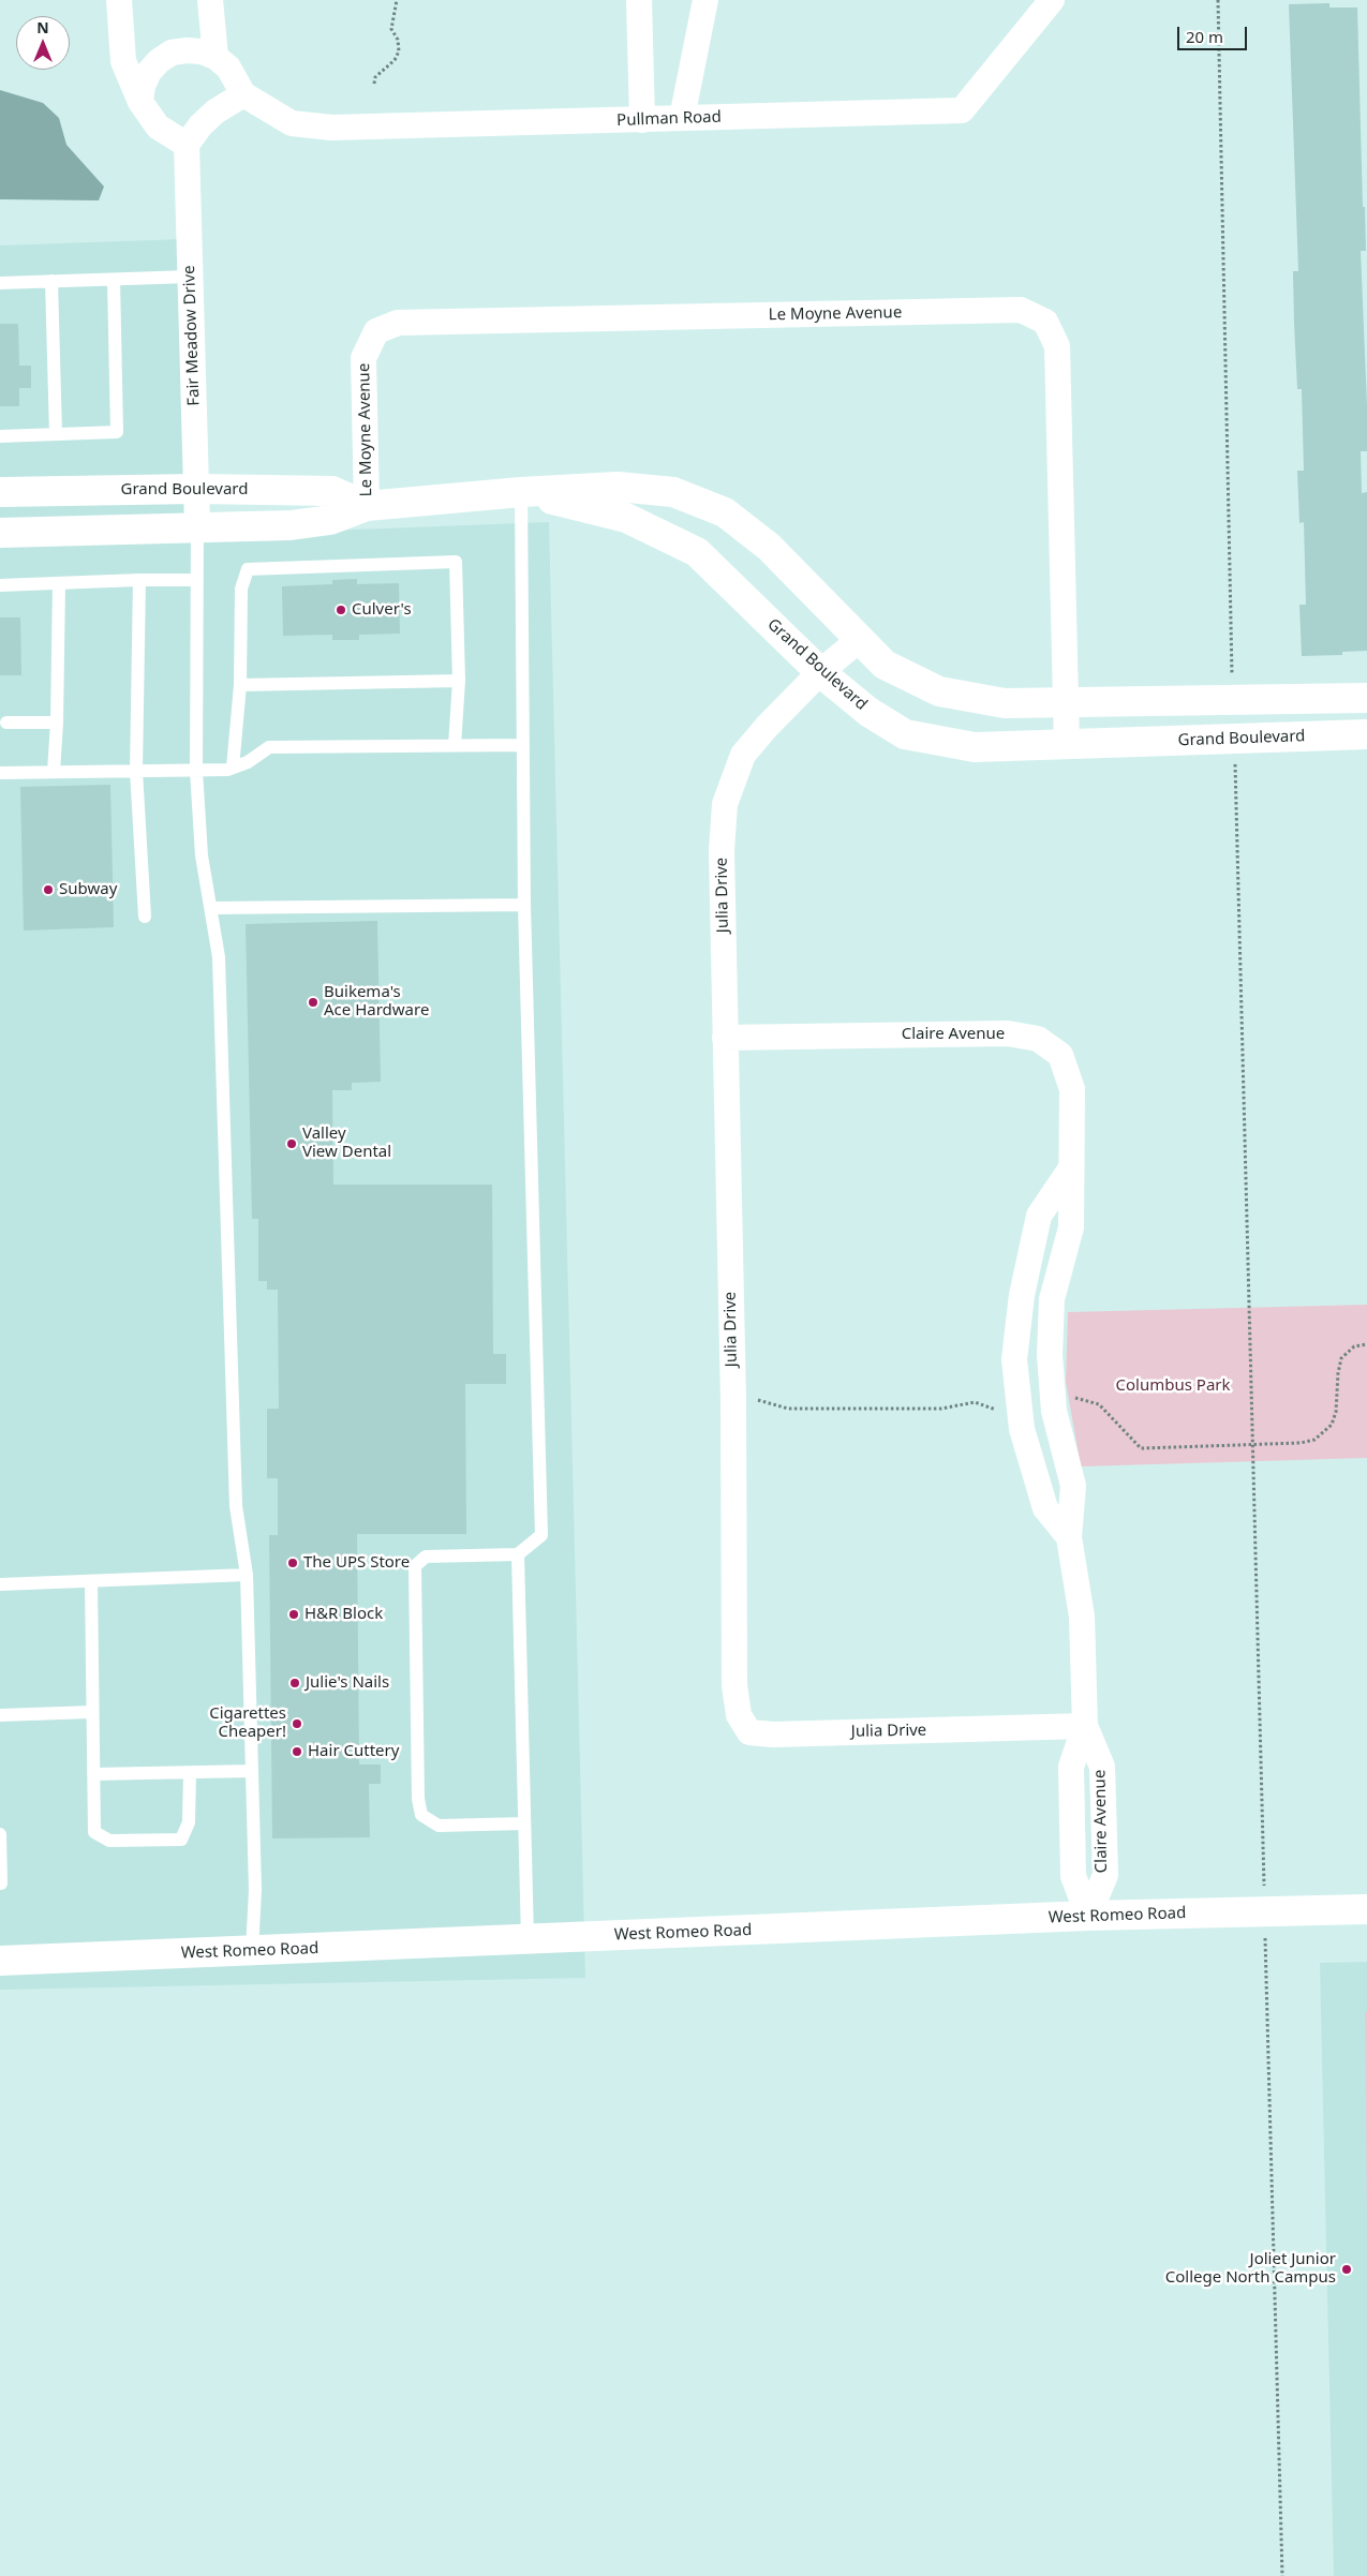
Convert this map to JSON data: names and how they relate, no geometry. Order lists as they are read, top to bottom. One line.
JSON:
{"streets":{"street":["Pullman Road","Le Moyne Avenue","Fair Meadow Drive","Grand Boulevard","Julia Drive","Claire Avenue","West Romeo Road"]},"crossings":[["Pullman Road","Fair Meadow Drive"],["Le Moyne Avenue","Grand Boulevard"],["Fair Meadow Drive","Grand Boulevard"],["Grand Boulevard","Julia Drive"],["Julia Drive","Claire Avenue"],["Claire Avenue","West Romeo Road"]],"parks":["Columbus Park"],"places":["Culver's","Subway","Buikema's Ace Hardware","Valley View Dental","The UPS Store","H&R Block","Julie's Nails","Cigarettes Cheaper!","Hair Cuttery","Joliet Junior College North Campus"],"scale_bar":"20 m","north":"top"}
